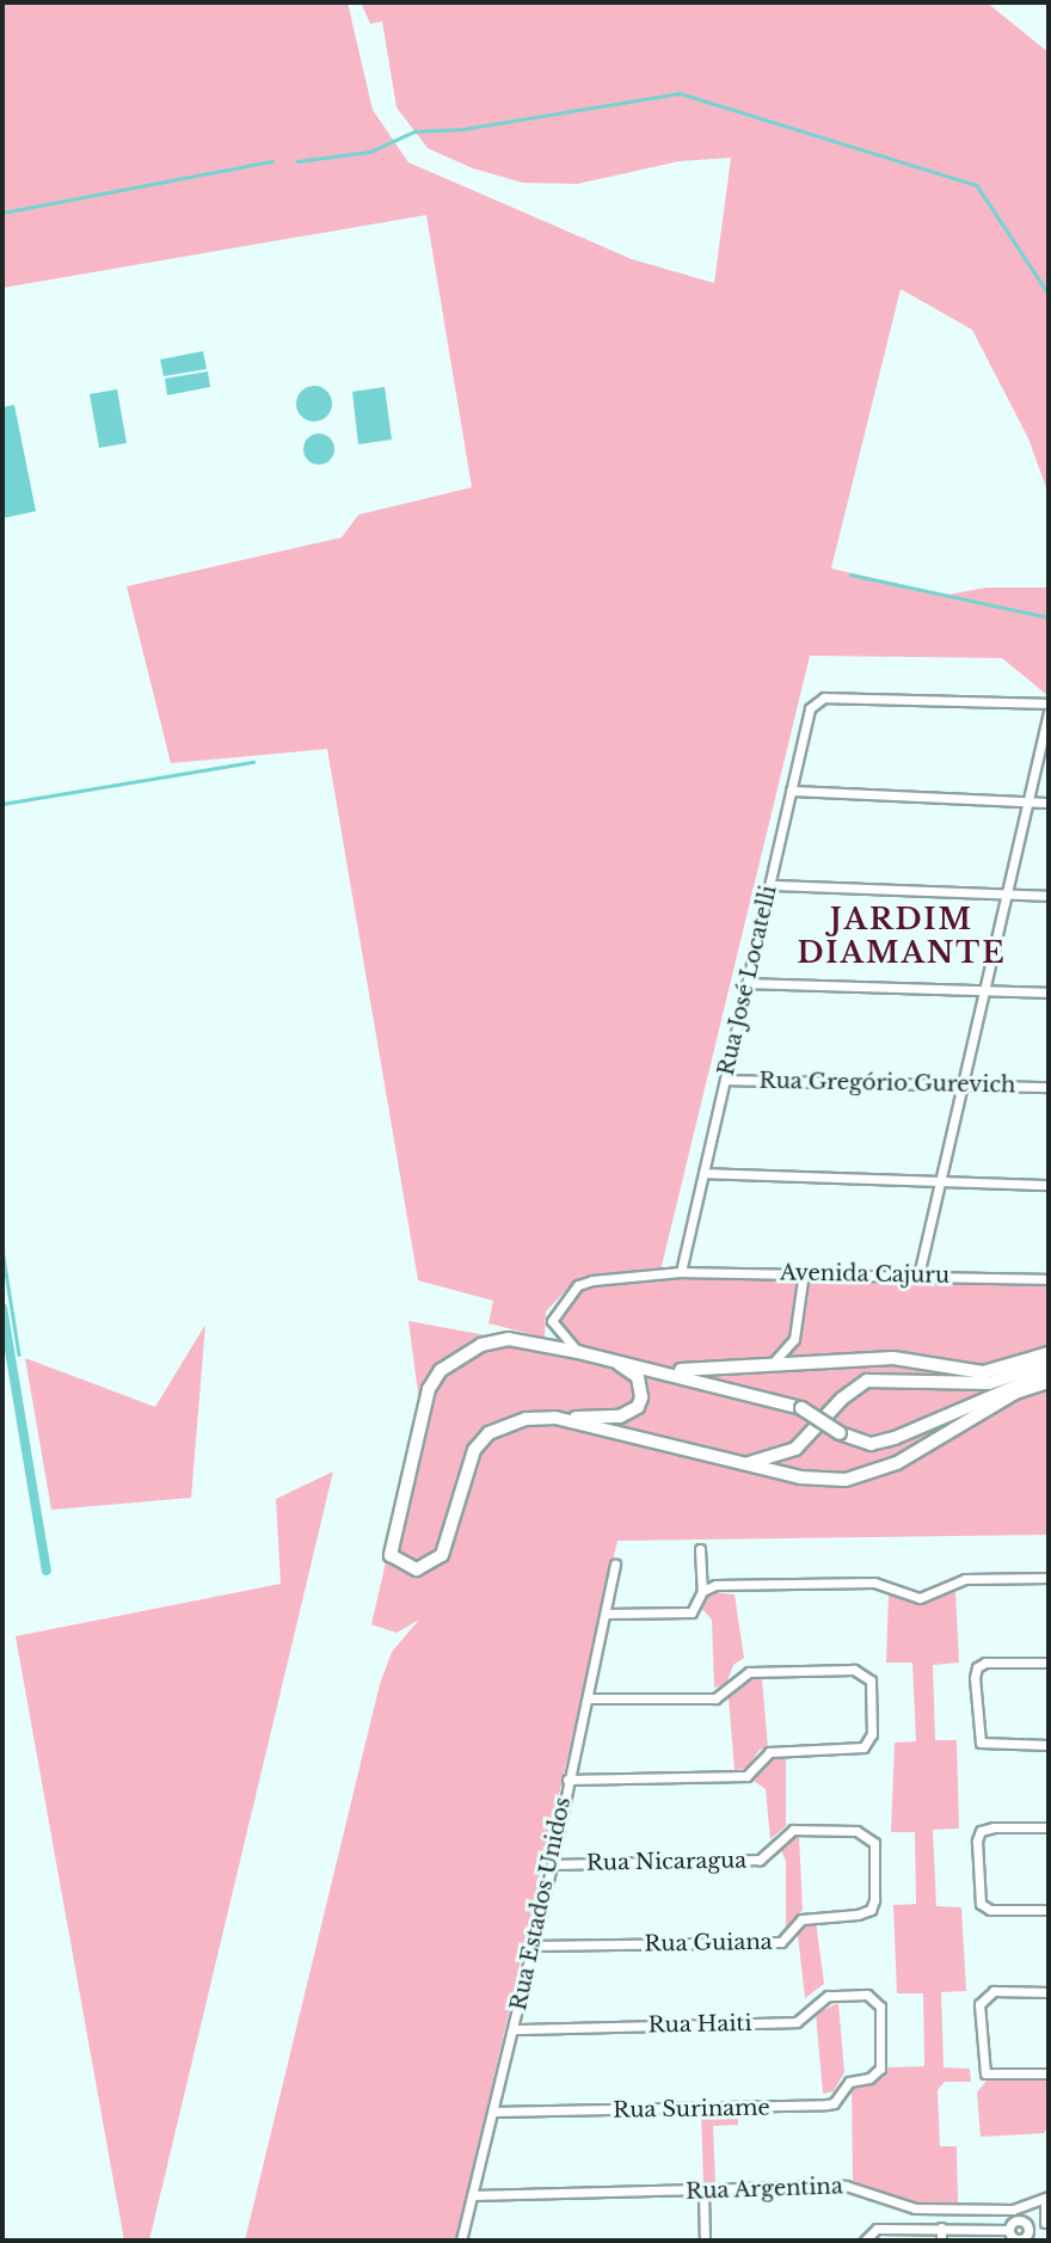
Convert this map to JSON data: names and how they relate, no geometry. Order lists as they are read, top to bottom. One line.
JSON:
{"streets":{"street":["Rua José Locatelli","Rua Gregório Gurevich","Avenida Cajuru","Rua Nicaragua","Rua Estados Unidos","Rua Guiana","Rua Haiti","Rua Suriname","Rua Argentina"]},"crossings":[["Rua José Locatelli","Rua Gregório Gurevich"],["Rua José Locatelli","Avenida Cajuru"],["Rua Nicaragua","Rua Estados Unidos"],["Rua Nicaragua","Rua Guiana"],["Rua Estados Unidos","Rua Guiana"],["Rua Estados Unidos","Rua Haiti"],["Rua Estados Unidos","Rua Suriname"],["Rua Estados Unidos","Rua Argentina"],["Rua Haiti","Rua Suriname"]],"districts":["JARDIM DIAMANTE"]}
